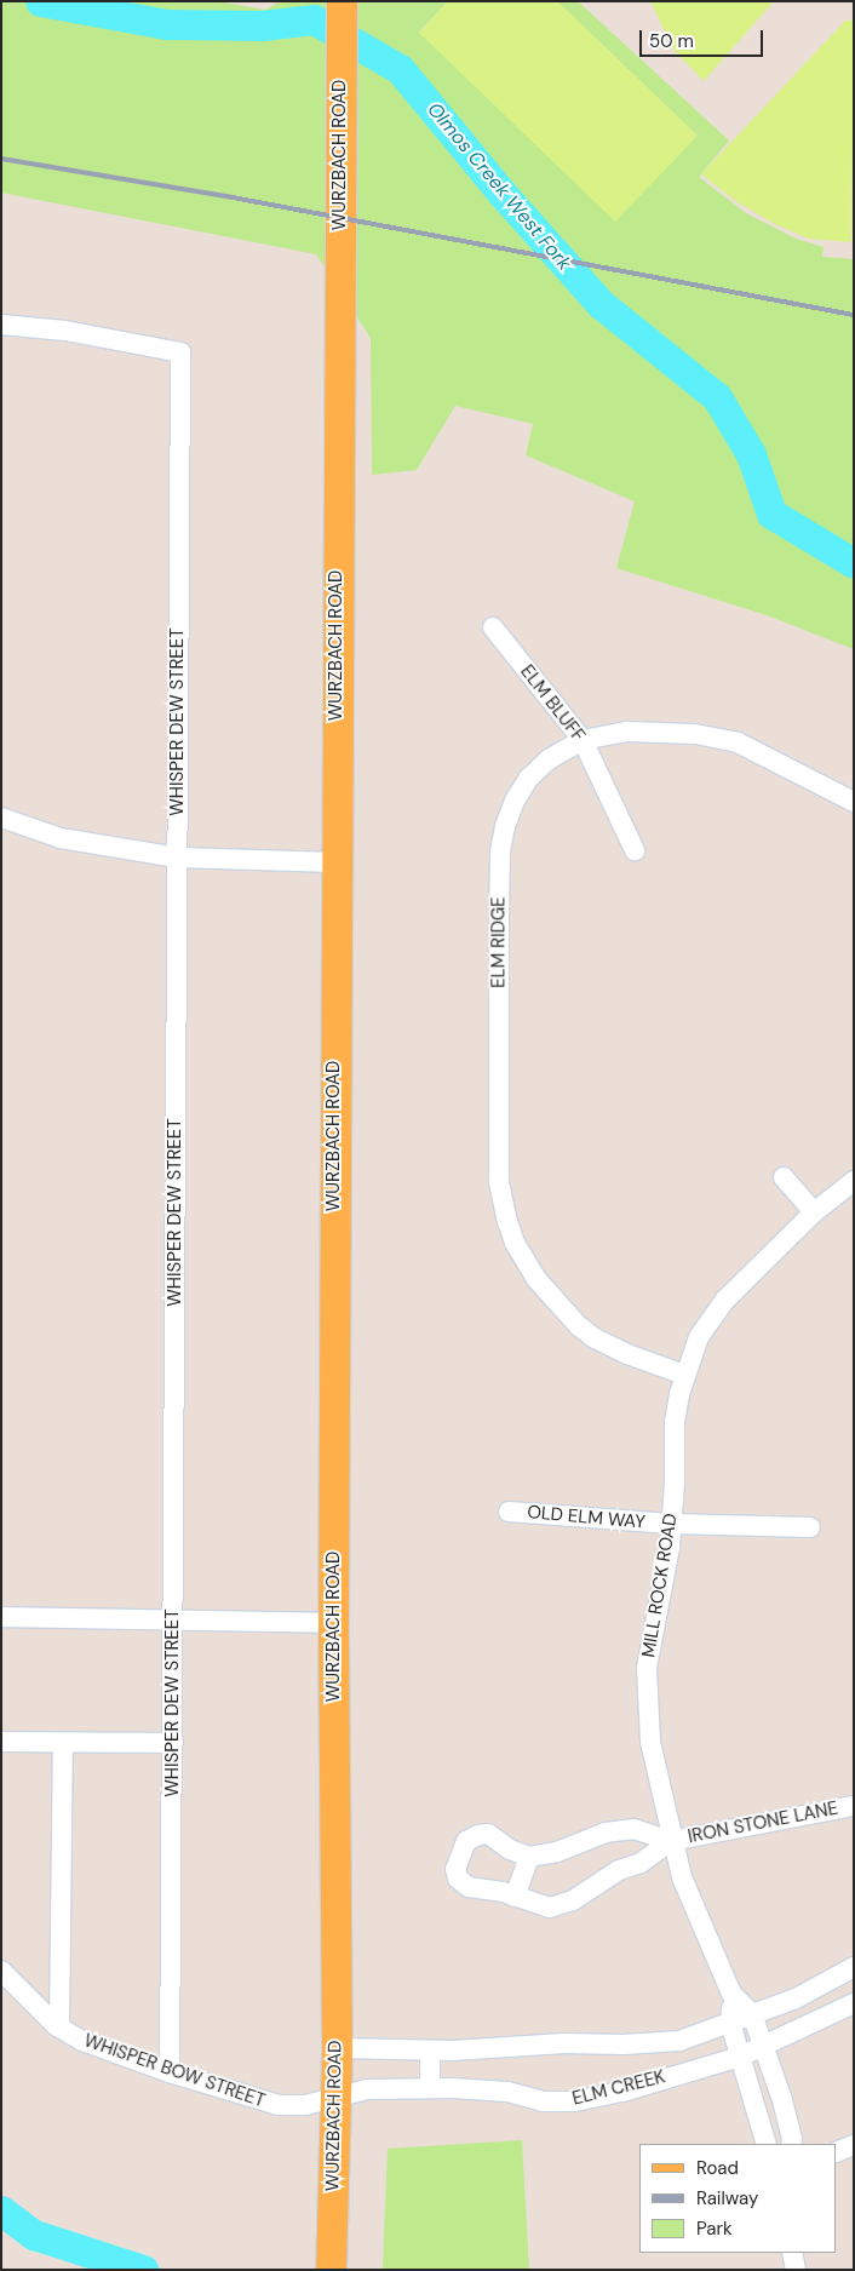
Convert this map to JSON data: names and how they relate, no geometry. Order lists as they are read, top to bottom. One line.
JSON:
{"streets":{"main road":["WURZBACH ROAD"],"street":["ELM BLUFF","WHISPER DEW STREET","ELM RIDGE","OLD ELM WAY","MILL ROCK ROAD","IRON STONE LANE","WHISPER BOW STREET","ELM CREEK"]},"crossings":[["WURZBACH ROAD","WHISPER BOW STREET"],["WURZBACH ROAD","ELM CREEK"],["ELM BLUFF","ELM RIDGE"],["WHISPER DEW STREET","WHISPER BOW STREET"],["ELM RIDGE","MILL ROCK ROAD"],["OLD ELM WAY","MILL ROCK ROAD"],["MILL ROCK ROAD","IRON STONE LANE"],["MILL ROCK ROAD","ELM CREEK"],["WHISPER BOW STREET","ELM CREEK"]],"water":["Olmos Creek West Fork"],"legend":["Road","Railway","Park"],"scale_bar":"50 m"}
